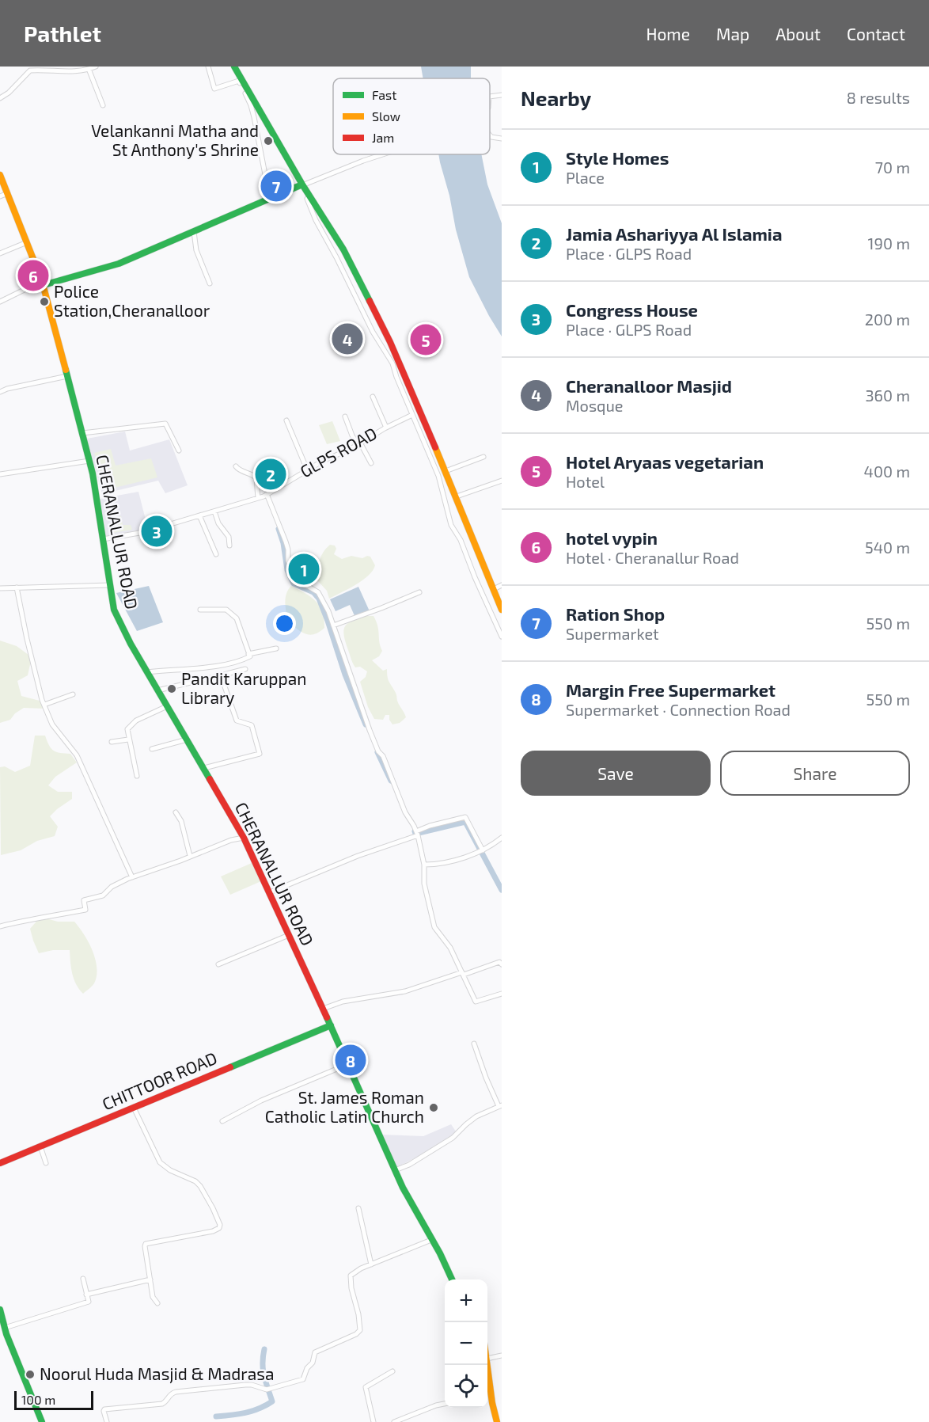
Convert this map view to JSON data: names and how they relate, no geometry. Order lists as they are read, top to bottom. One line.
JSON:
{"streets":{"main road":["CHERANALLUR ROAD","CHITTOOR ROAD"],"street":["GLPS ROAD"]},"crossings":[["GLPS ROAD","CHERANALLUR ROAD"],["CHERANALLUR ROAD","CHITTOOR ROAD"]],"places":["Velankanni Matha and St Anthony's Shrine","Police Station,Cheranalloor","Pandit Karuppan Library","St. James Roman Catholic Latin Church","Noorul Huda Masjid & Madrasa"],"legend":["Fast","Slow","Jam"],"scale_bar":"100 m","page":{"header":"Pathlet","nav":["Home","Map","About","Contact"],"heading":["Nearby","8 results"],"list":[{"mark":"1","name":"Style Homes","note":"Place","value":"70 m"},{"mark":"2","name":"Jamia Ashariyya Al Islamia","note":"Place · GLPS Road","value":"190 m"},{"mark":"3","name":"Congress House","note":"Place · GLPS Road","value":"200 m"},{"mark":"4","name":"Cheranalloor Masjid","note":"Mosque","value":"360 m"},{"mark":"5","name":"Hotel Aryaas vegetarian","note":"Hotel","value":"400 m"},{"mark":"6","name":"hotel vypin","note":"Hotel · Cheranallur Road","value":"540 m"},{"mark":"7","name":"Ration Shop","note":"Supermarket","value":"550 m"},{"mark":"8","name":"Margin Free Supermarket","note":"Supermarket · Connection Road","value":"550 m"}],"pins":["7","6","4","5","2","3","1","8"],"buttons":["Save","Share"],"map_buttons":["+","−"],"scale":"100 m"}}
